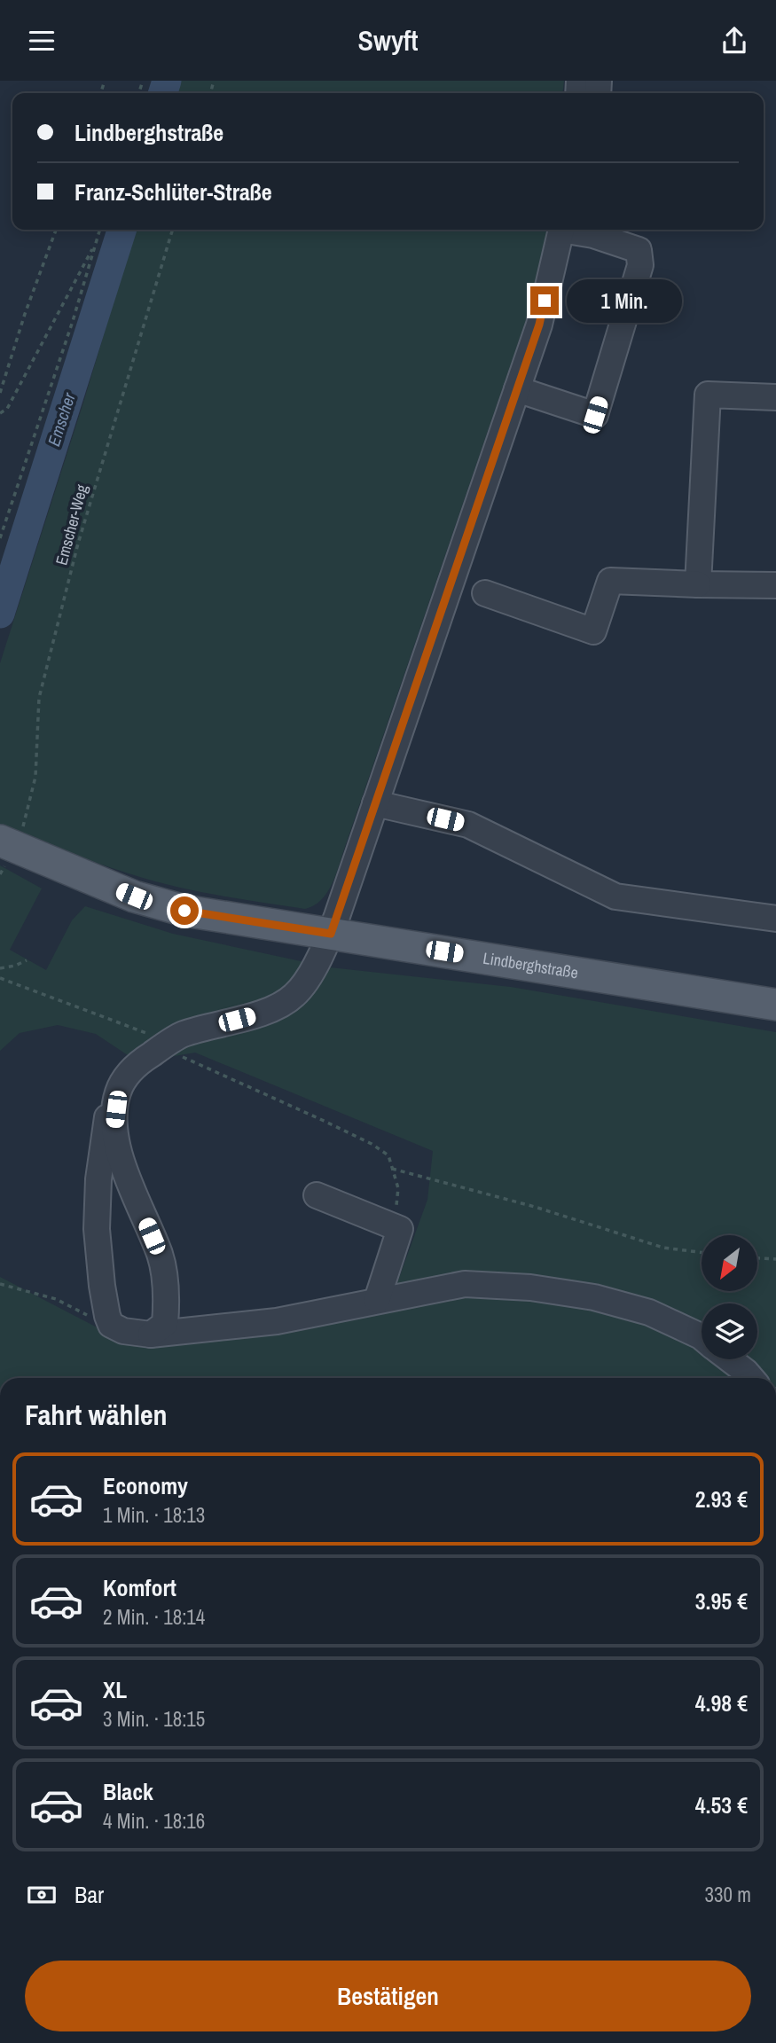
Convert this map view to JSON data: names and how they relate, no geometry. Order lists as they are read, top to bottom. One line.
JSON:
{"streets":{"main road":["Lindberghstraße"],"path":["Emscher-Weg"]},"crossings":[["Emscher-Weg","Lindberghstraße"]],"water":["Emscher"],"north":"bottom left","page":{"header":"Swyft","banner":["Lindberghstraße","Franz-Schlüter-Straße"],"bubble":"1 Min.","heading":"Fahrt wählen","list":[{"name":"Economy","note":"1 Min. · 18:13","value":"2.93 €"},{"name":"Komfort","note":"2 Min. · 18:14","value":"3.95 €"},{"name":"XL","note":"3 Min. · 18:15","value":"4.98 €"},{"name":"Black","note":"4 Min. · 18:16","value":"4.53 €"}],"pay":["Bar","330 m"],"buttons":"Bestätigen"}}
